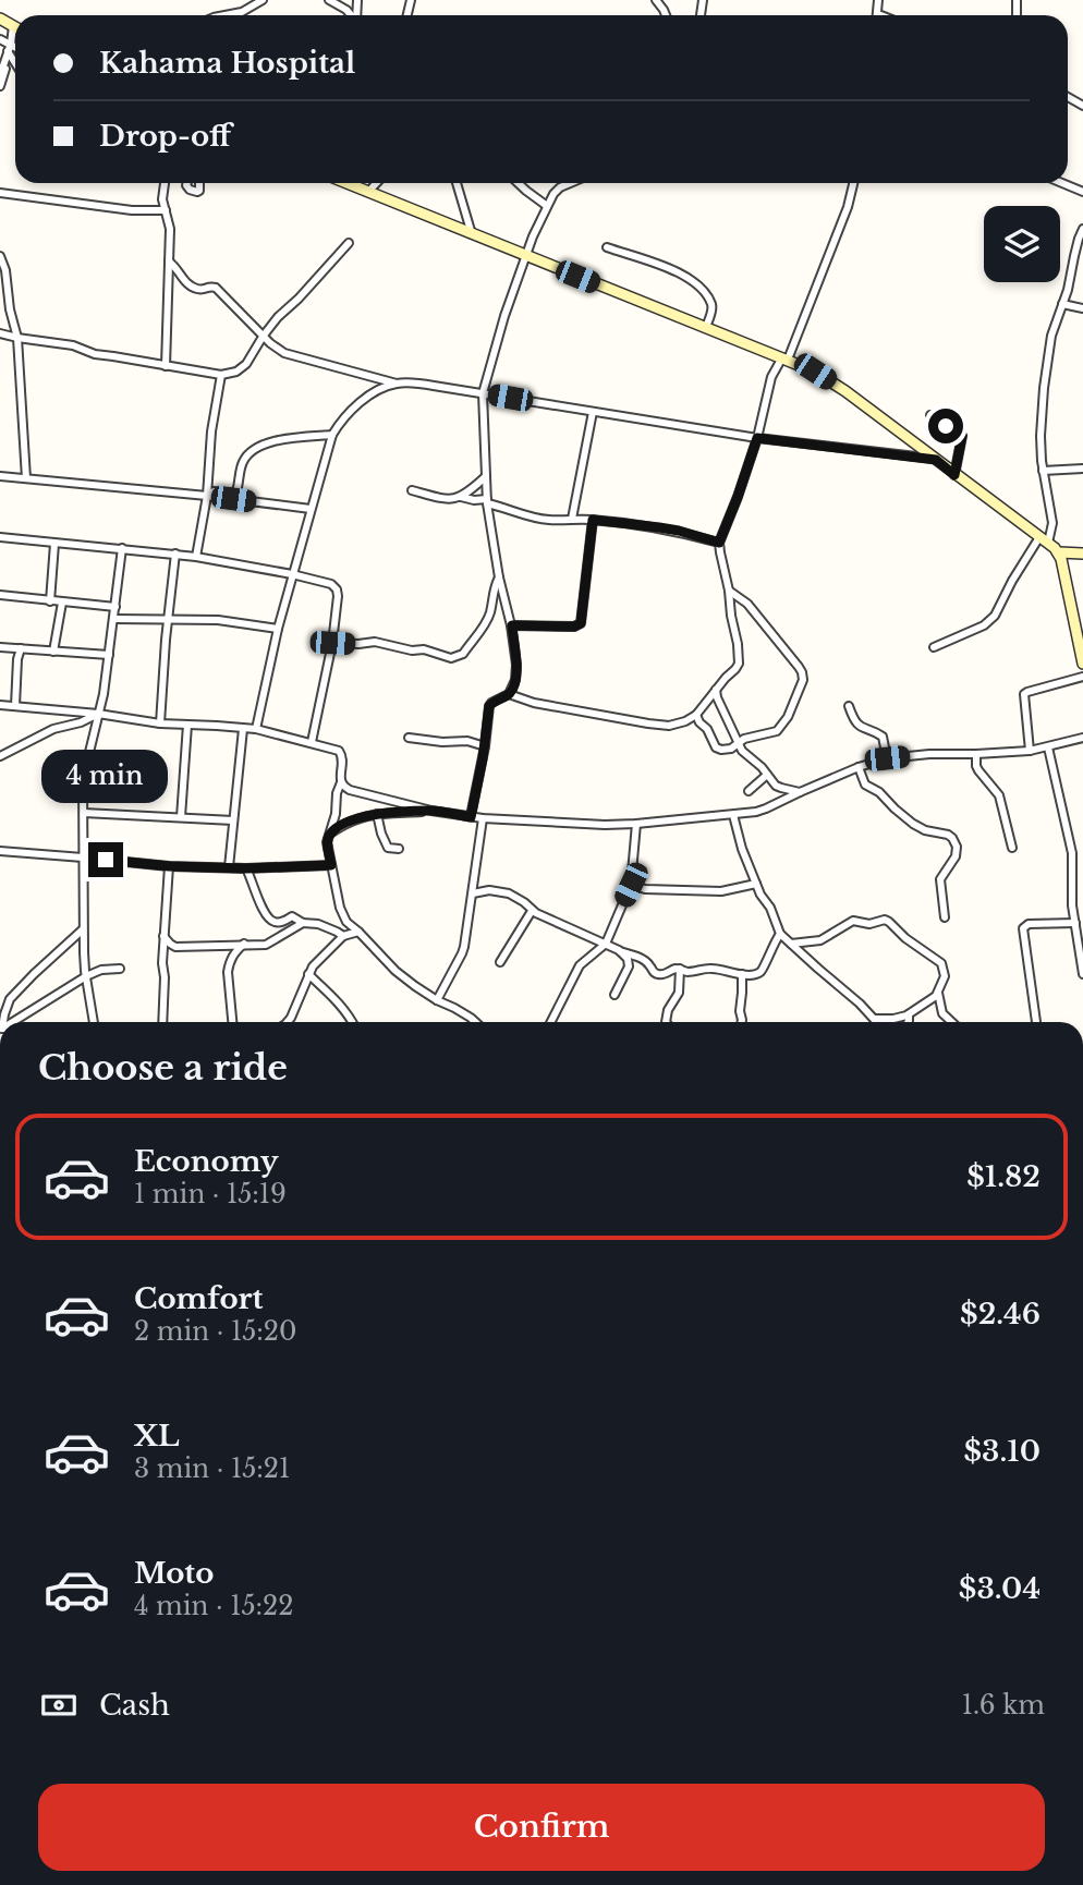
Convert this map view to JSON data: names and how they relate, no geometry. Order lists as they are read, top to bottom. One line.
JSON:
{"page":{"banner":["Kahama Hospital","Drop-off"],"bubble":"4 min","heading":"Choose a ride","list":[{"name":"Economy","note":"1 min · 15:19","value":"$1.82"},{"name":"Comfort","note":"2 min · 15:20","value":"$2.46"},{"name":"XL","note":"3 min · 15:21","value":"$3.10"},{"name":"Moto","note":"4 min · 15:22","value":"$3.04"}],"pay":["Cash","1.6 km"],"buttons":"Confirm"}}
